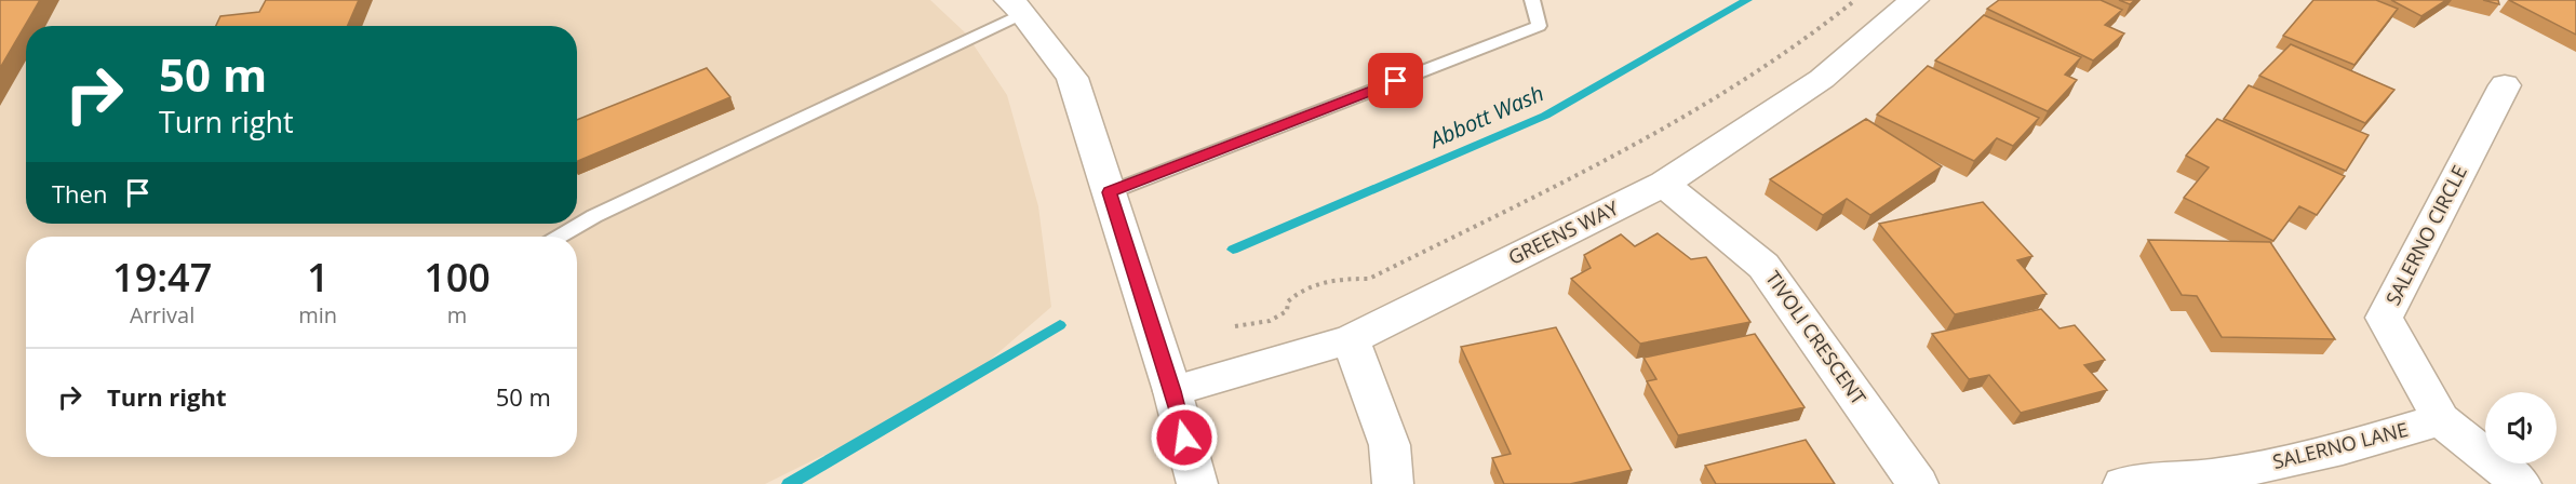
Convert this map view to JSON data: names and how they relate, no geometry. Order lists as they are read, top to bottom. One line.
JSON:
{"streets":{"street":["GREENS WAY","SALERNO CIRCLE","TIVOLI CRESCENT","SALERNO LANE"]},"crossings":[["GREENS WAY","TIVOLI CRESCENT"],["SALERNO CIRCLE","SALERNO LANE"]],"water":["Abbott Wash"],"page":{"turn":["50 m","Turn right"],"then":"Then","eta":["19:47","Arrival","1","min","100","m"],"list":[{"name":"Turn right","value":"50 m"}]}}
